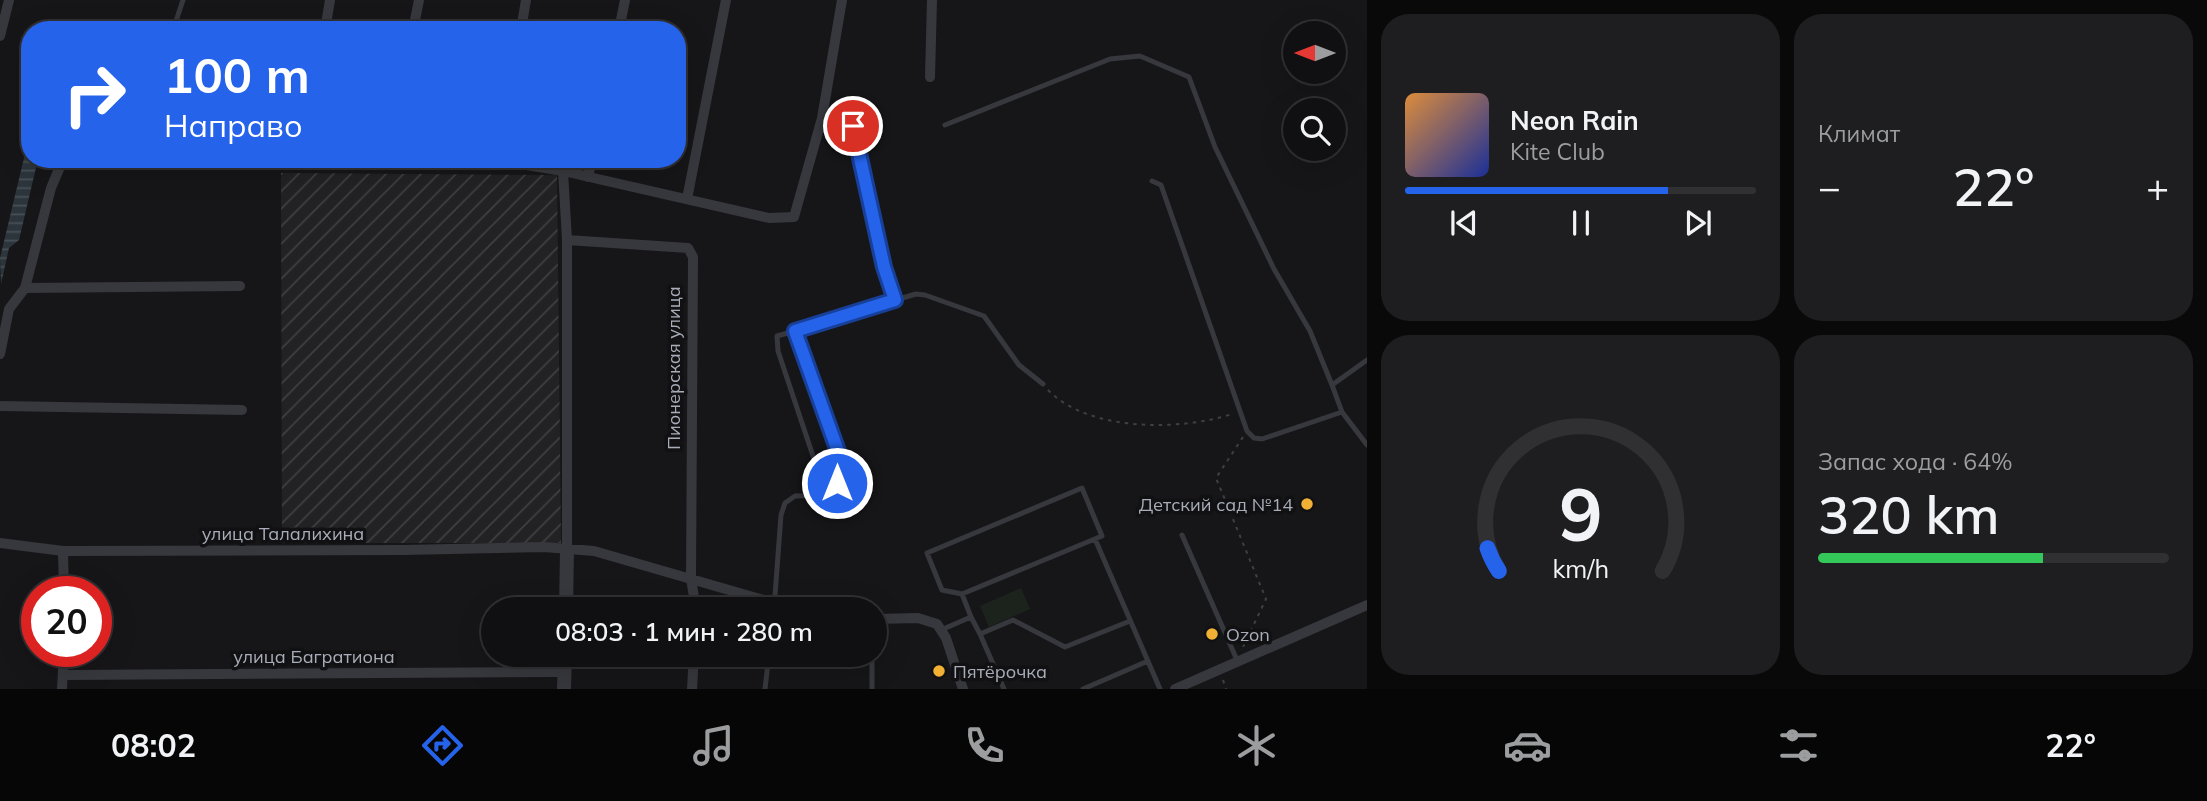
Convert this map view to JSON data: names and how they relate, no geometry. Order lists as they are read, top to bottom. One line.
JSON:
{"streets":{"street":["Пионерская улица","улица Талалихина","улица Багратиона"]},"crossings":[["Пионерская улица","улица Талалихина"]],"places":["Детский сад №14","Ozon","Пятёрочка"],"north":"left","page":{"tile":["Климат",["Запас хода · 64%","320 km"]],"turn":["100 m","Направо"],"song":["Neon Rain","Kite Club"],"heat":["−","22°","+"],"limit":"20","trip":"08:03 · 1 мин · 280 m","tabs":["08:02","22°"],"gauge":["9","km/h"]}}
